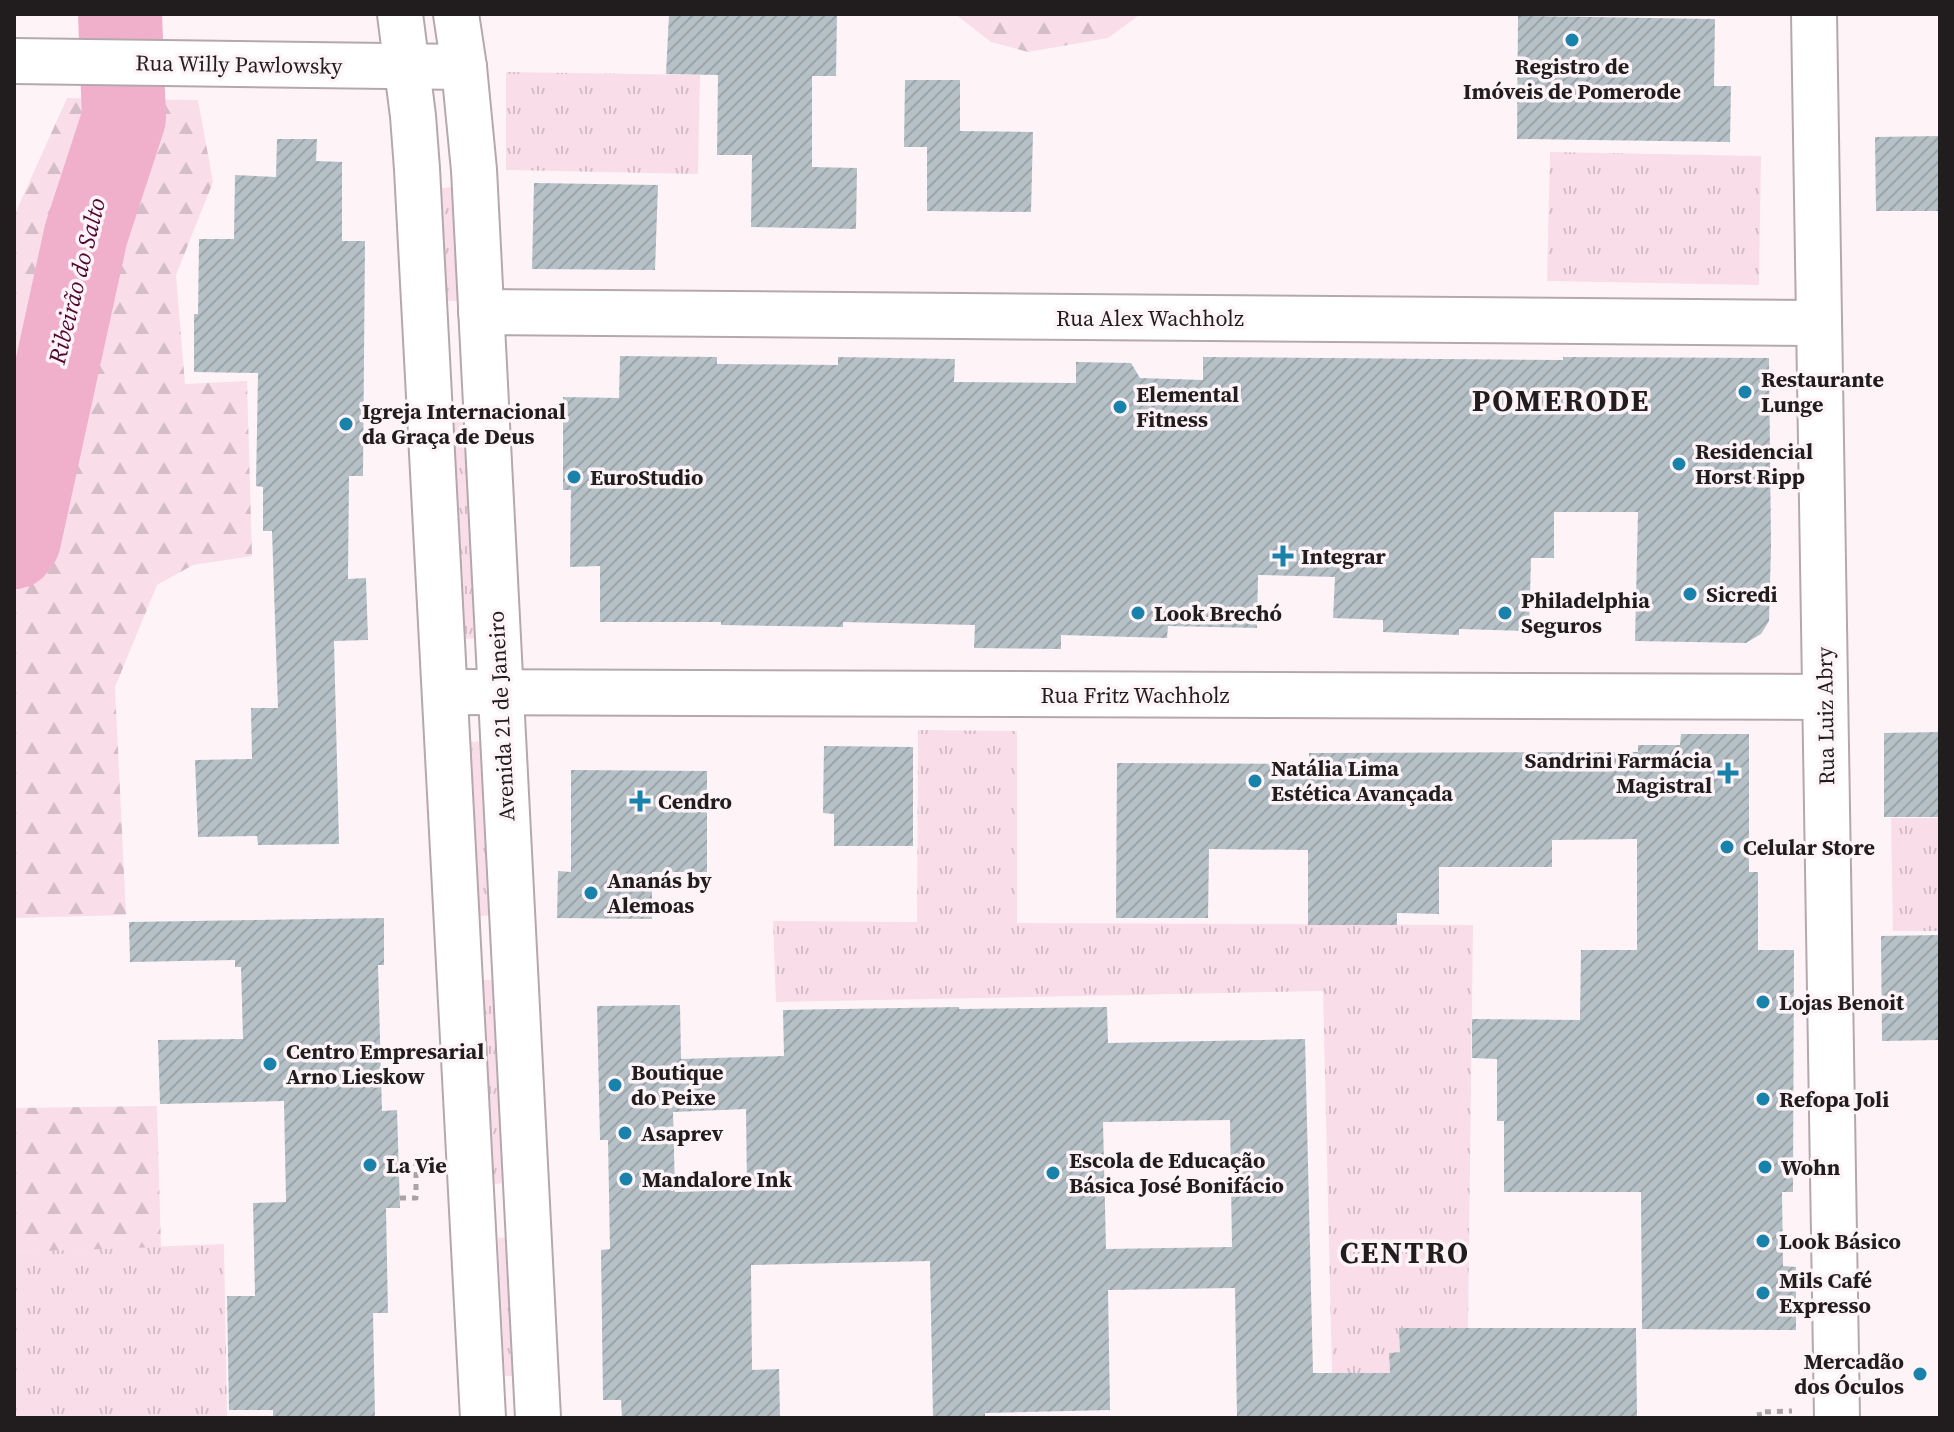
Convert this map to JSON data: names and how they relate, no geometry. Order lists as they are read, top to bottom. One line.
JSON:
{"streets":{"main road":["Rua Willy Pawlowsky","Rua Alex Wachholz","Rua Fritz Wachholz","Avenida 21 de Janeiro","Rua Luiz Abry"]},"crossings":[["Rua Willy Pawlowsky","Avenida 21 de Janeiro"],["Rua Alex Wachholz","Avenida 21 de Janeiro"],["Rua Alex Wachholz","Rua Luiz Abry"],["Rua Fritz Wachholz","Avenida 21 de Janeiro"],["Rua Fritz Wachholz","Rua Luiz Abry"]],"districts":["POMERODE","CENTRO"],"water":["Ribeirão do Salto"],"places":{"other":["Registro de Imóveis de Pomerode","Restaurante Lunge","Elemental Fitness","Igreja Internacional da Graça de Deus","Residencial Horst Ripp","EuroStudio","Sicredi","Look Brechó","Philadelphia Seguros","Natália Lima Estética Avançada","Celular Store","Ananás by Alemoas","Lojas Benoit","Centro Empresarial Arno Lieskow","Boutique do Peixe","Refopa Joli","Asaprev","La Vie","Wohn","Escola de Educação Básica José Bonifácio","Mandalore Ink","Look Básico","Mils Café Expresso","Mercadão dos Óculos"],"health":["Integrar","Sandrini Farmácia Magistral","Cendro"]}}
